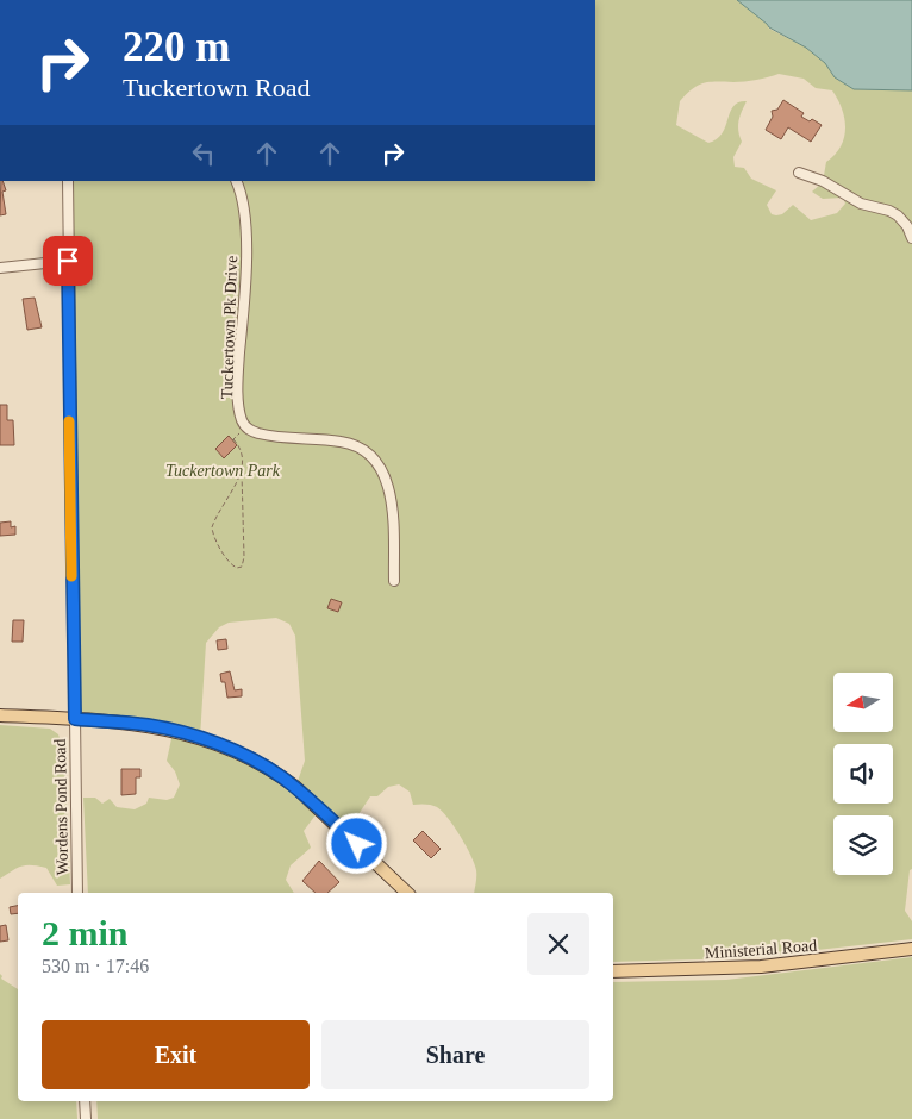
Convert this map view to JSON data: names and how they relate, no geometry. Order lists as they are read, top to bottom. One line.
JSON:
{"streets":{"main road":["Ministerial Road"],"street":["Tuckertown Pk Drive","Wordens Pond Road"]},"parks":["Tuckertown Park"],"north":"left","page":{"turn":["220 m","Tuckertown Road"],"heading":["2 min","530 m · 17:46"],"buttons":["Exit","Share"]}}
